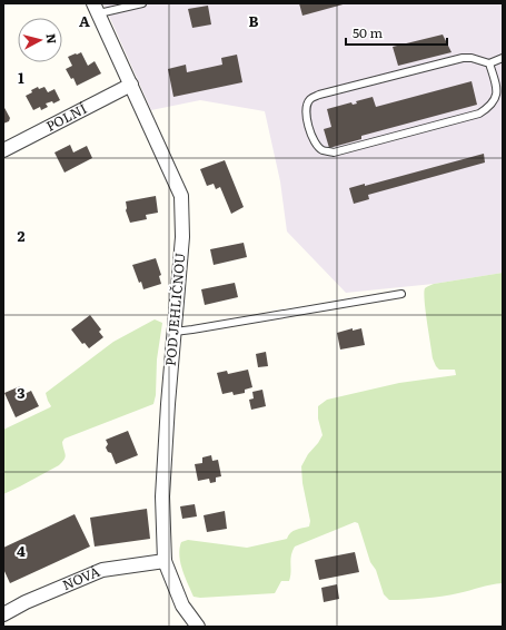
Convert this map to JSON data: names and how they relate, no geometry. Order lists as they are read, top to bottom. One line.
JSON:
{"streets":{"street":["POLNÍ","POD JEHLIČNOU","NOVÁ"]},"crossings":[["POLNÍ","POD JEHLIČNOU"],["POD JEHLIČNOU","NOVÁ"]],"scale_bar":"50 m","north":"right","grid":{"columns":["A","B"],"rows":["1","2","3","4"]}}
